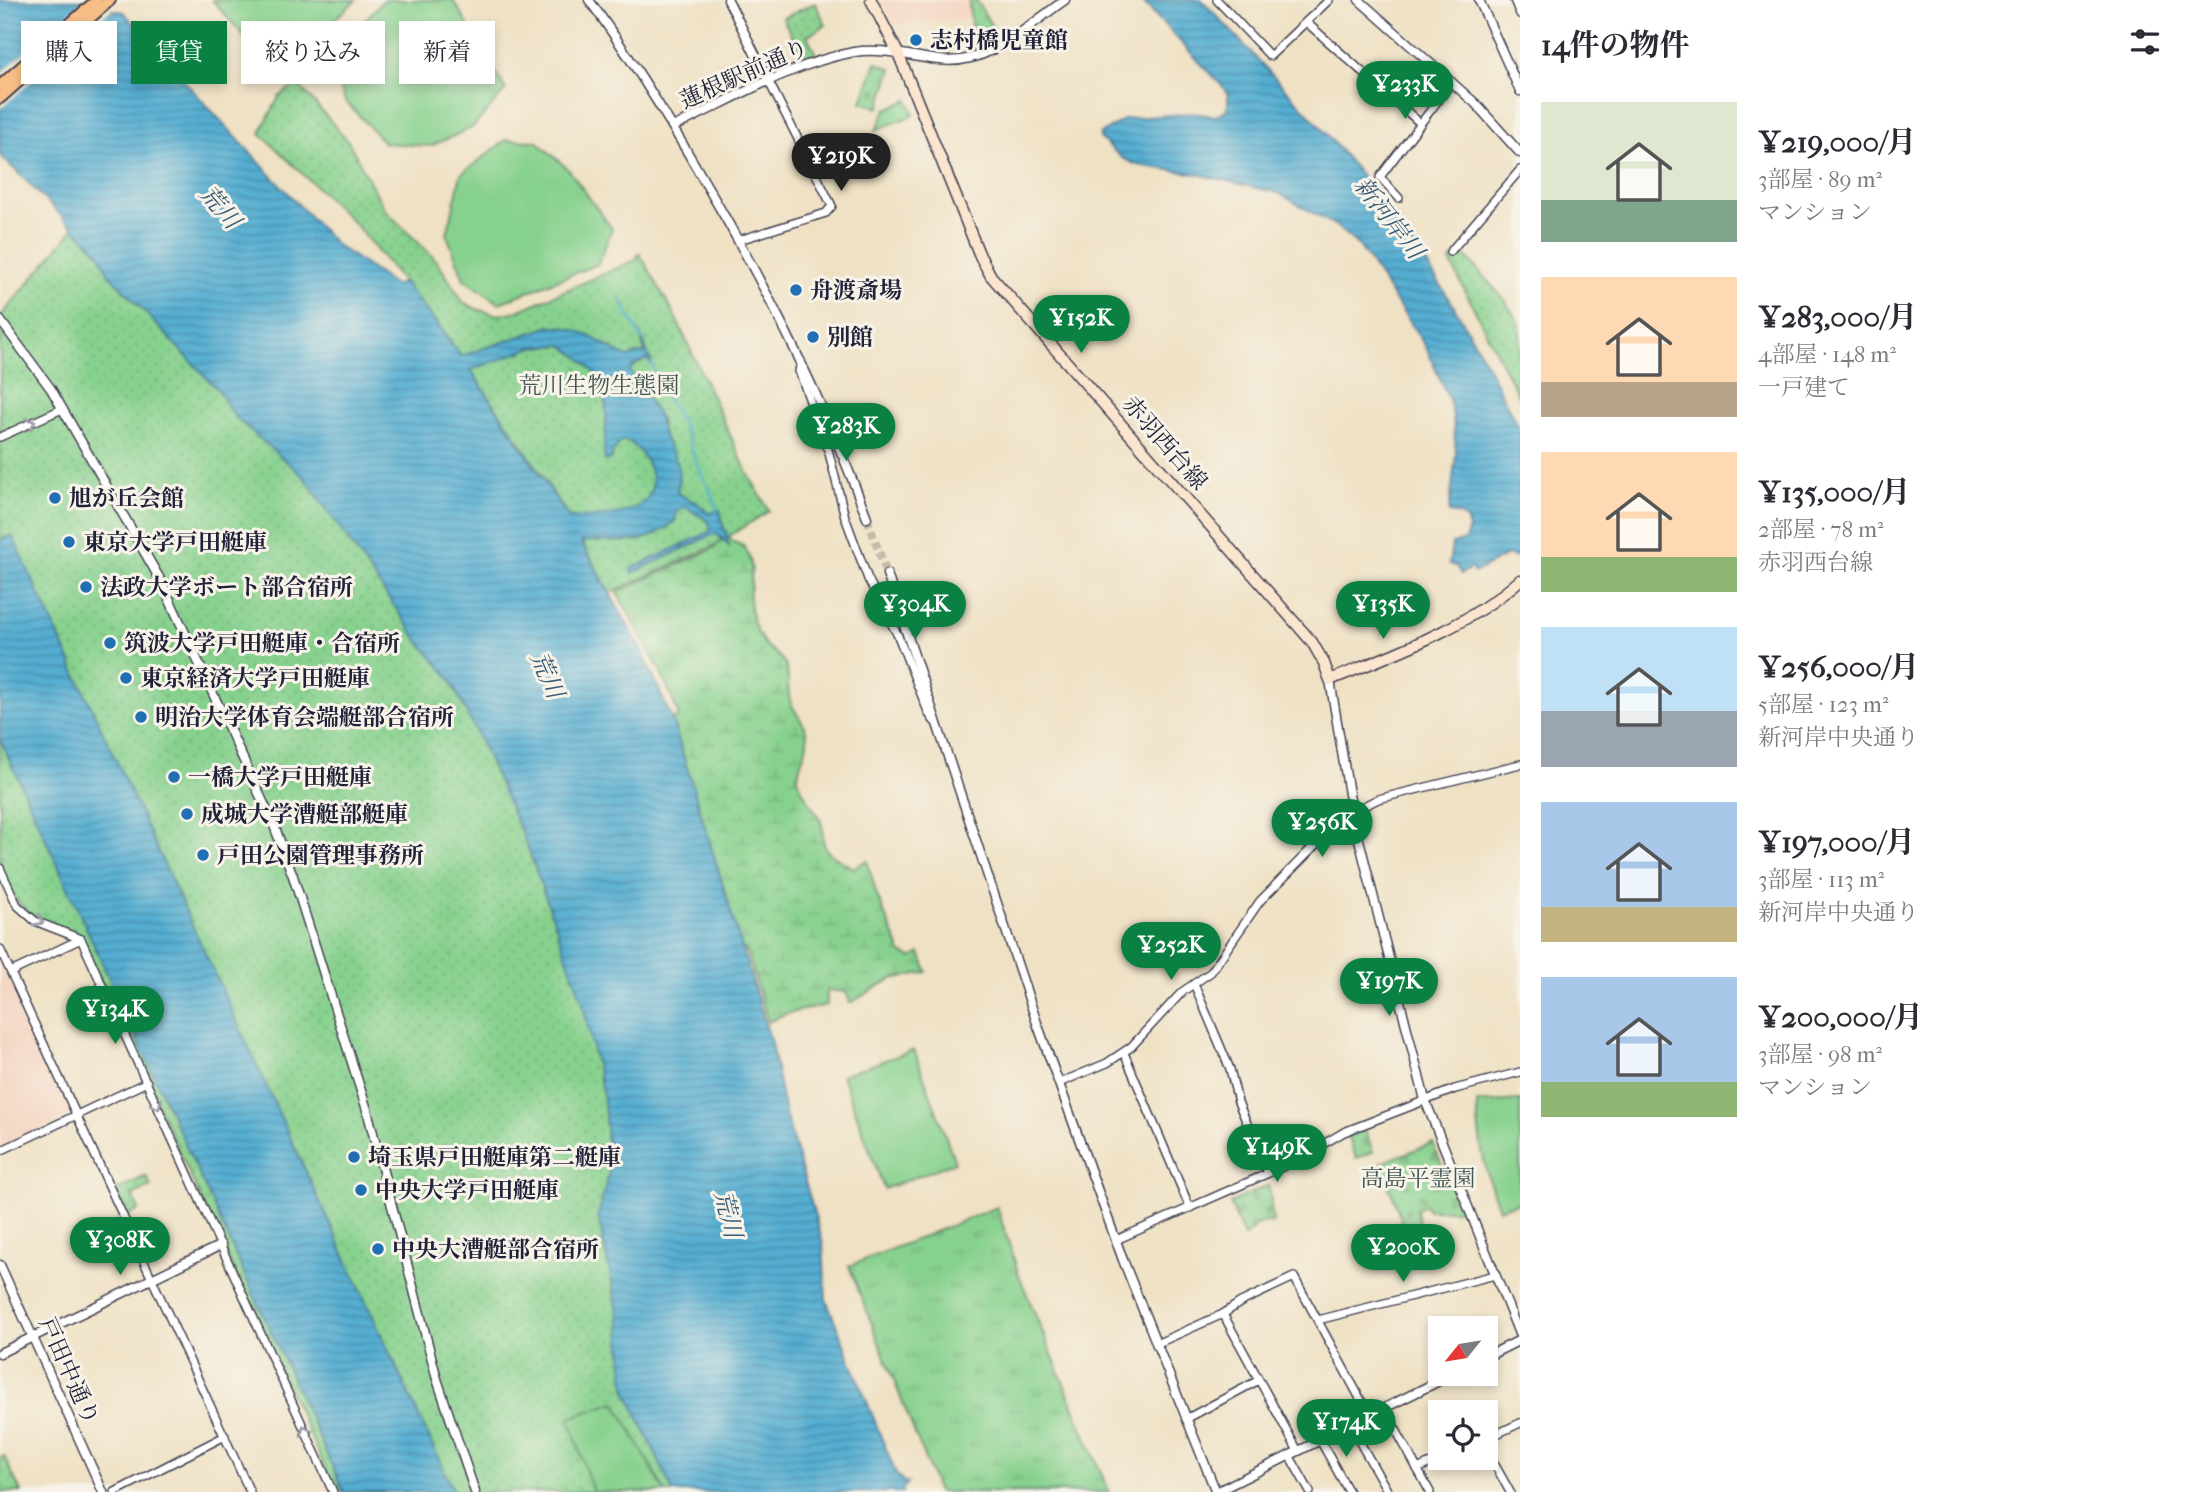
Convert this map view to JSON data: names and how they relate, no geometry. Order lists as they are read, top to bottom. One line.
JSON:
{"streets":{"main road":["赤羽西台線"],"street":["蓮根駅前通り","戸田中通り"]},"crossings":[["蓮根駅前通り","赤羽西台線"]],"water":["荒川","新河岸川"],"parks":["荒川生物生態園","高島平霊園"],"places":["志村橋児童館","舟渡斎場","別館","旭が丘会館","東京大学戸田艇庫","法政大学ボート部合宿所","筑波大学戸田艇庫・合宿所","東京経済大学戸田艇庫","明治大学体育会端艇部合宿所","一橋大学戸田艇庫","成城大学漕艇部艇庫","戸田公園管理事務所","埼玉県戸田艇庫第二艇庫","中央大学戸田艇庫","中央大漕艇部合宿所"],"north":"bottom left","page":{"heading":"14件の物件","chip":["購入","賃貸","絞り込み","新着"],"price":["¥233K","¥219K","¥152K","¥283K","¥304K","¥135K","¥256K","¥252K","¥197K","¥134K","¥149K","¥308K","¥200K","¥174K"],"list":[{"name":"¥219,000/月","note":"3部屋 · 89 m² · マンション"},{"name":"¥283,000/月","note":"4部屋 · 148 m² · 一戸建て"},{"name":"¥135,000/月","note":"2部屋 · 78 m² · 赤羽西台線"},{"name":"¥256,000/月","note":"5部屋 · 123 m² · 新河岸中央通り"},{"name":"¥197,000/月","note":"3部屋 · 113 m² · 新河岸中央通り"},{"name":"¥200,000/月","note":"3部屋 · 98 m² · マンション"}]}}
